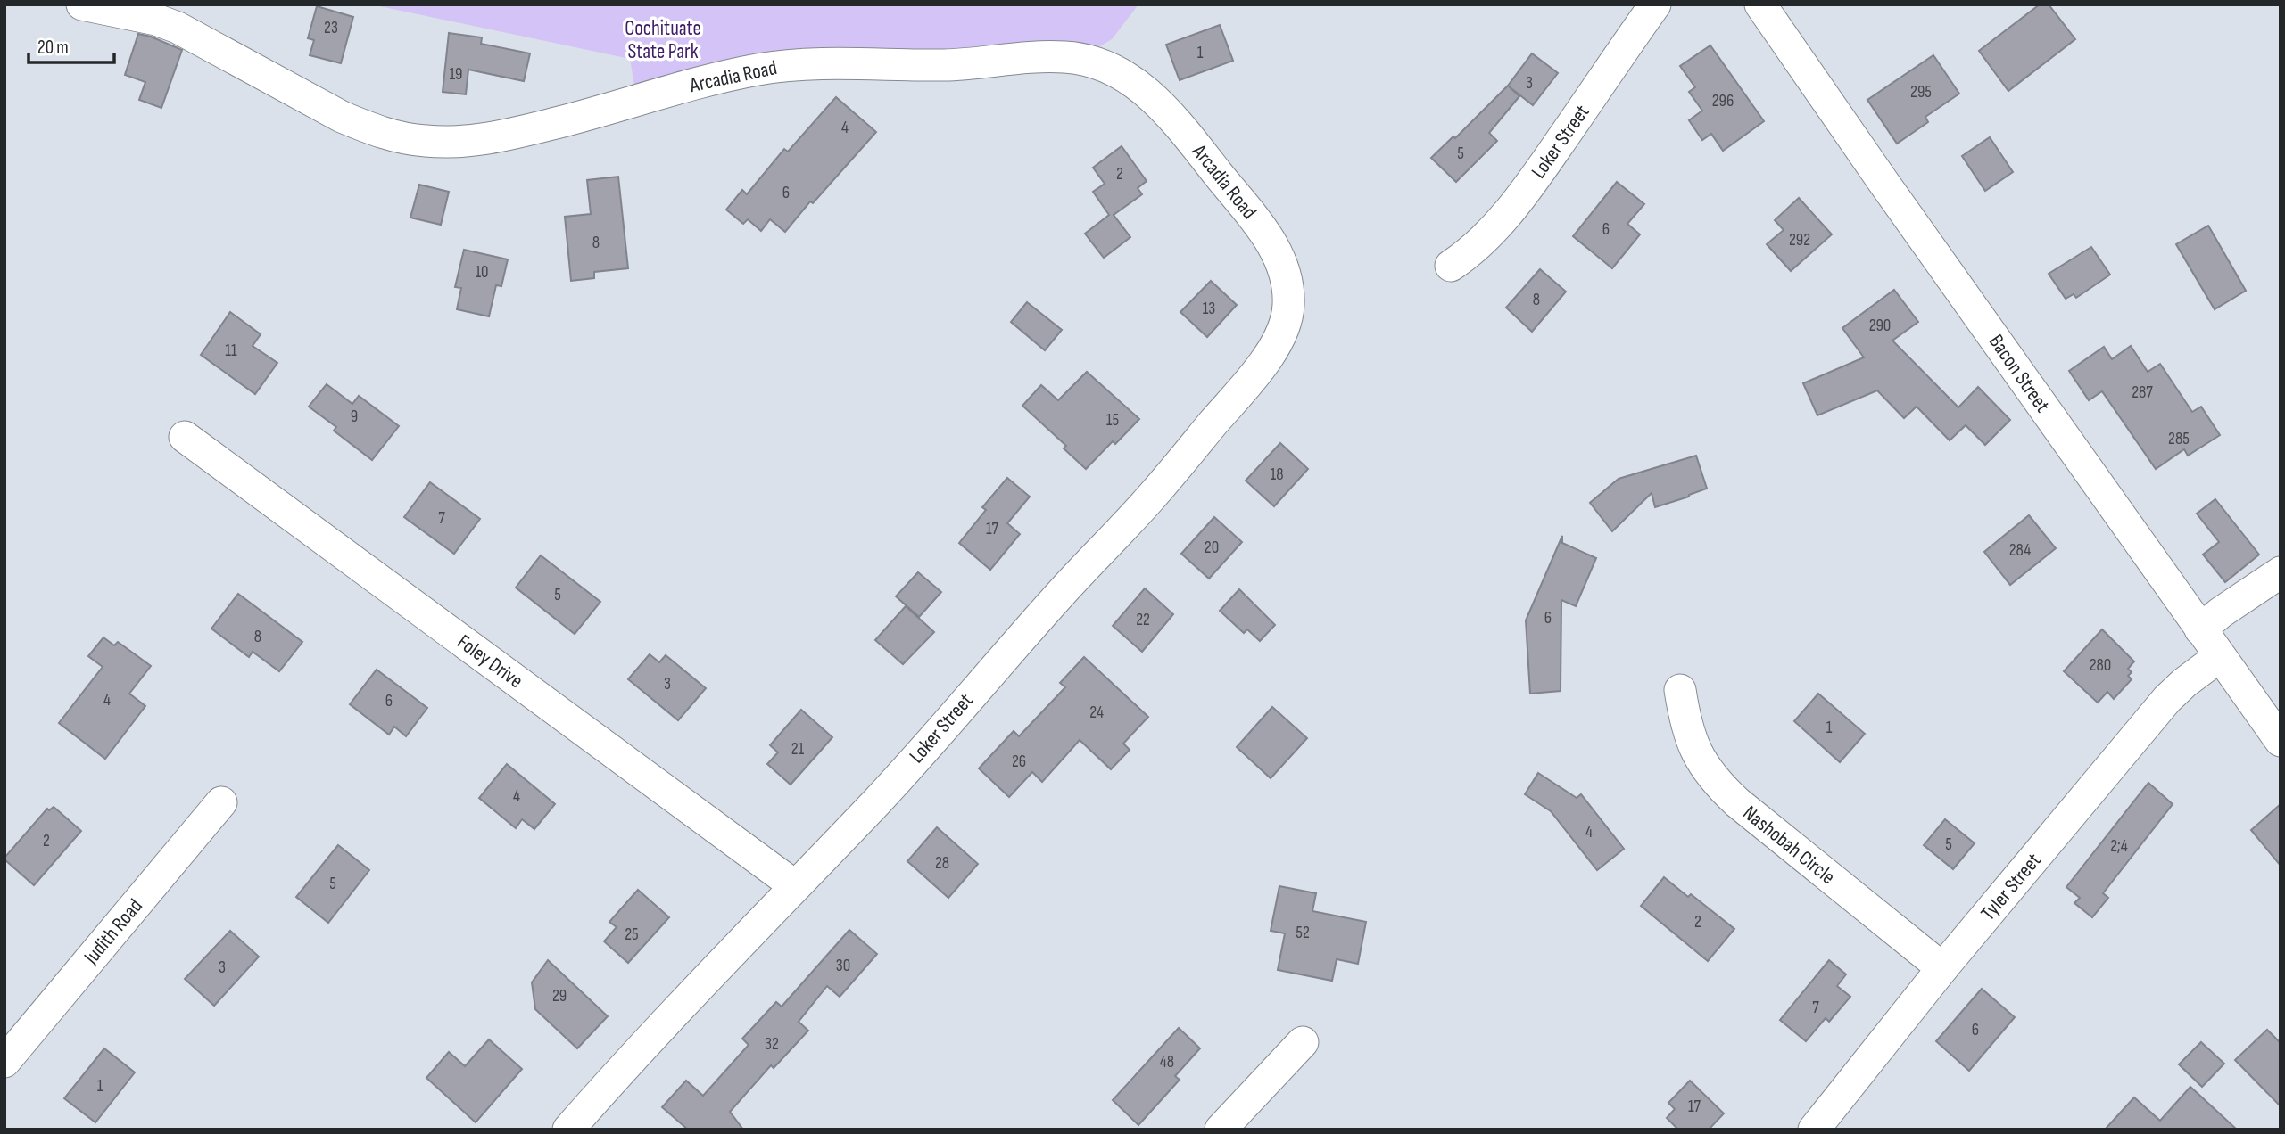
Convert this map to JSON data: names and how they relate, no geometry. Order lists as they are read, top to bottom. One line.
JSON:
{"streets":{"street":["Arcadia Road","Loker Street","Bacon Street","Foley Drive","Nashobah Circle","Tyler Street","Judith Road"]},"crossings":[["Arcadia Road","Loker Street"],["Loker Street","Foley Drive"],["Bacon Street","Tyler Street"],["Nashobah Circle","Tyler Street"]],"parks":["Cochituate State Park"],"house_numbers":["23","1","19","3","295","296","4","5","2","6","6","292","8","10","8","13","290","11","287","9","15","285","18","7","17","20","284","5","6","22","8","280","3","4","6","24","1","21","26","4","4","2","5","2;4","28","5","2","52","25","30","3","29","7","6","32","48","1","17"],"scale_bar":"20 m"}
